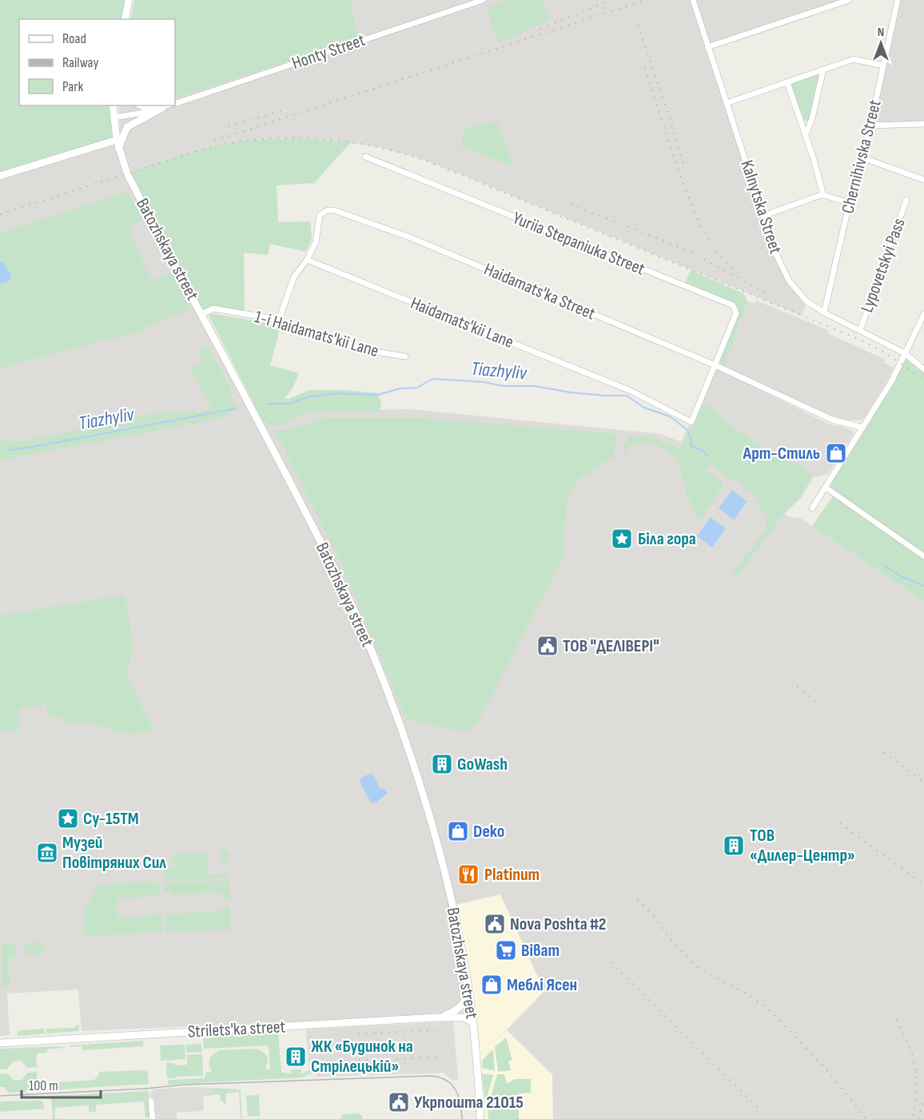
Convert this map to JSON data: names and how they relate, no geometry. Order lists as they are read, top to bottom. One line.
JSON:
{"streets":{"street":["Honty Street","Chernihivska Street","Kalnytska Street","Yuriia Stepaniuka Street","Batozhskaya street","Lypovetskyi Pass","Haidamats'ka Street","Haidamats'kii Lane","1-i Haidamats'kii Lane","Strilets'ka street"]},"crossings":[["Honty Street","Batozhskaya street"],["Chernihivska Street","Kalnytska Street"],["Kalnytska Street","Lypovetskyi Pass"],["Yuriia Stepaniuka Street","Haidamats'ka Street"],["Yuriia Stepaniuka Street","Haidamats'kii Lane"],["Batozhskaya street","1-i Haidamats'kii Lane"],["Batozhskaya street","Strilets'ka street"],["Haidamats'ka Street","Haidamats'kii Lane"],["Haidamats'ka Street","1-i Haidamats'kii Lane"]],"water":["Tiazhyliv"],"places":{"shop":["Арт-Стиль","Deko","Меблі Ясен"],"place":["Біла гора","Су-15ТМ"],"public building":["ТОВ \"ДЕЛІВЕРІ\"","Nova Poshta #2","Укрпошта 21015"],"building":["GoWash","ТОВ «Дилер-Центр»","ЖК «Будинок на Стрілецькій»"],"museum":["Музей Повітряних Сил"],"restaurant":["Platinum"],"supermarket":["Віват"]},"legend":["Road","Railway","Park"],"scale_bar":"100 m","north":"top"}
